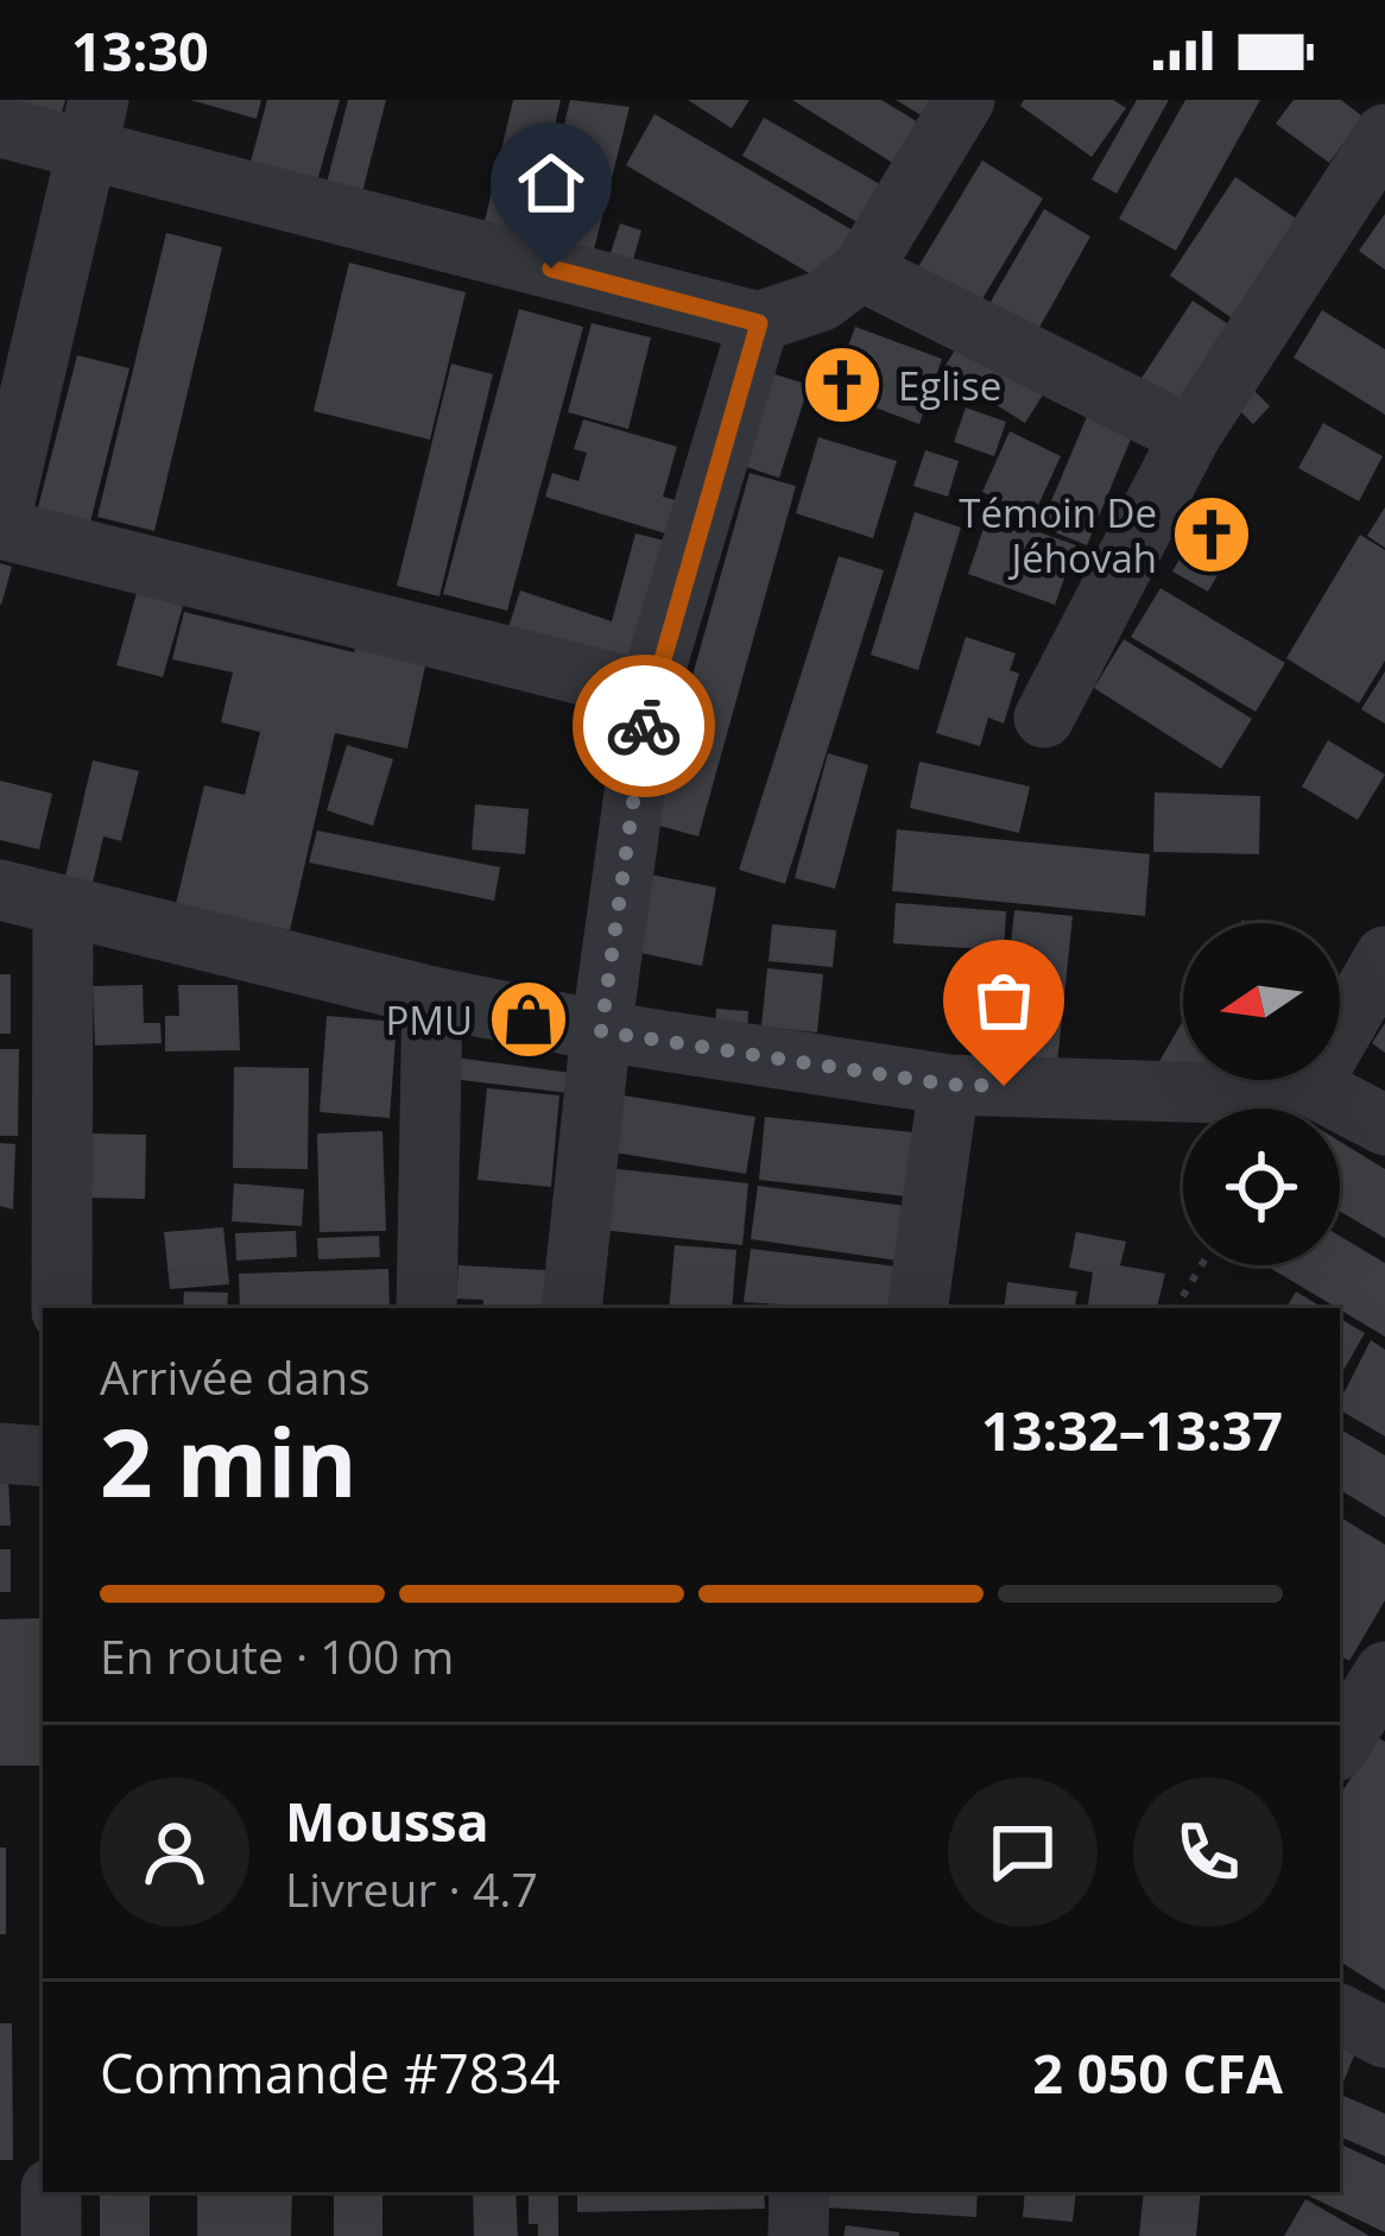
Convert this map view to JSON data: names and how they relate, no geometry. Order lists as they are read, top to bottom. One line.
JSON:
{"places":{"church":["Eglise","Témoin De Jéhovah"],"shop":["PMU"]},"north":"left","page":{"status":"13:30","heading":["2 min","Arrivée dans","13:32–13:37"],"panel":["Moussa","Livreur · 4.7","Commande #7834","2 050 CFA"],"bar":"En route · 100 m"}}
